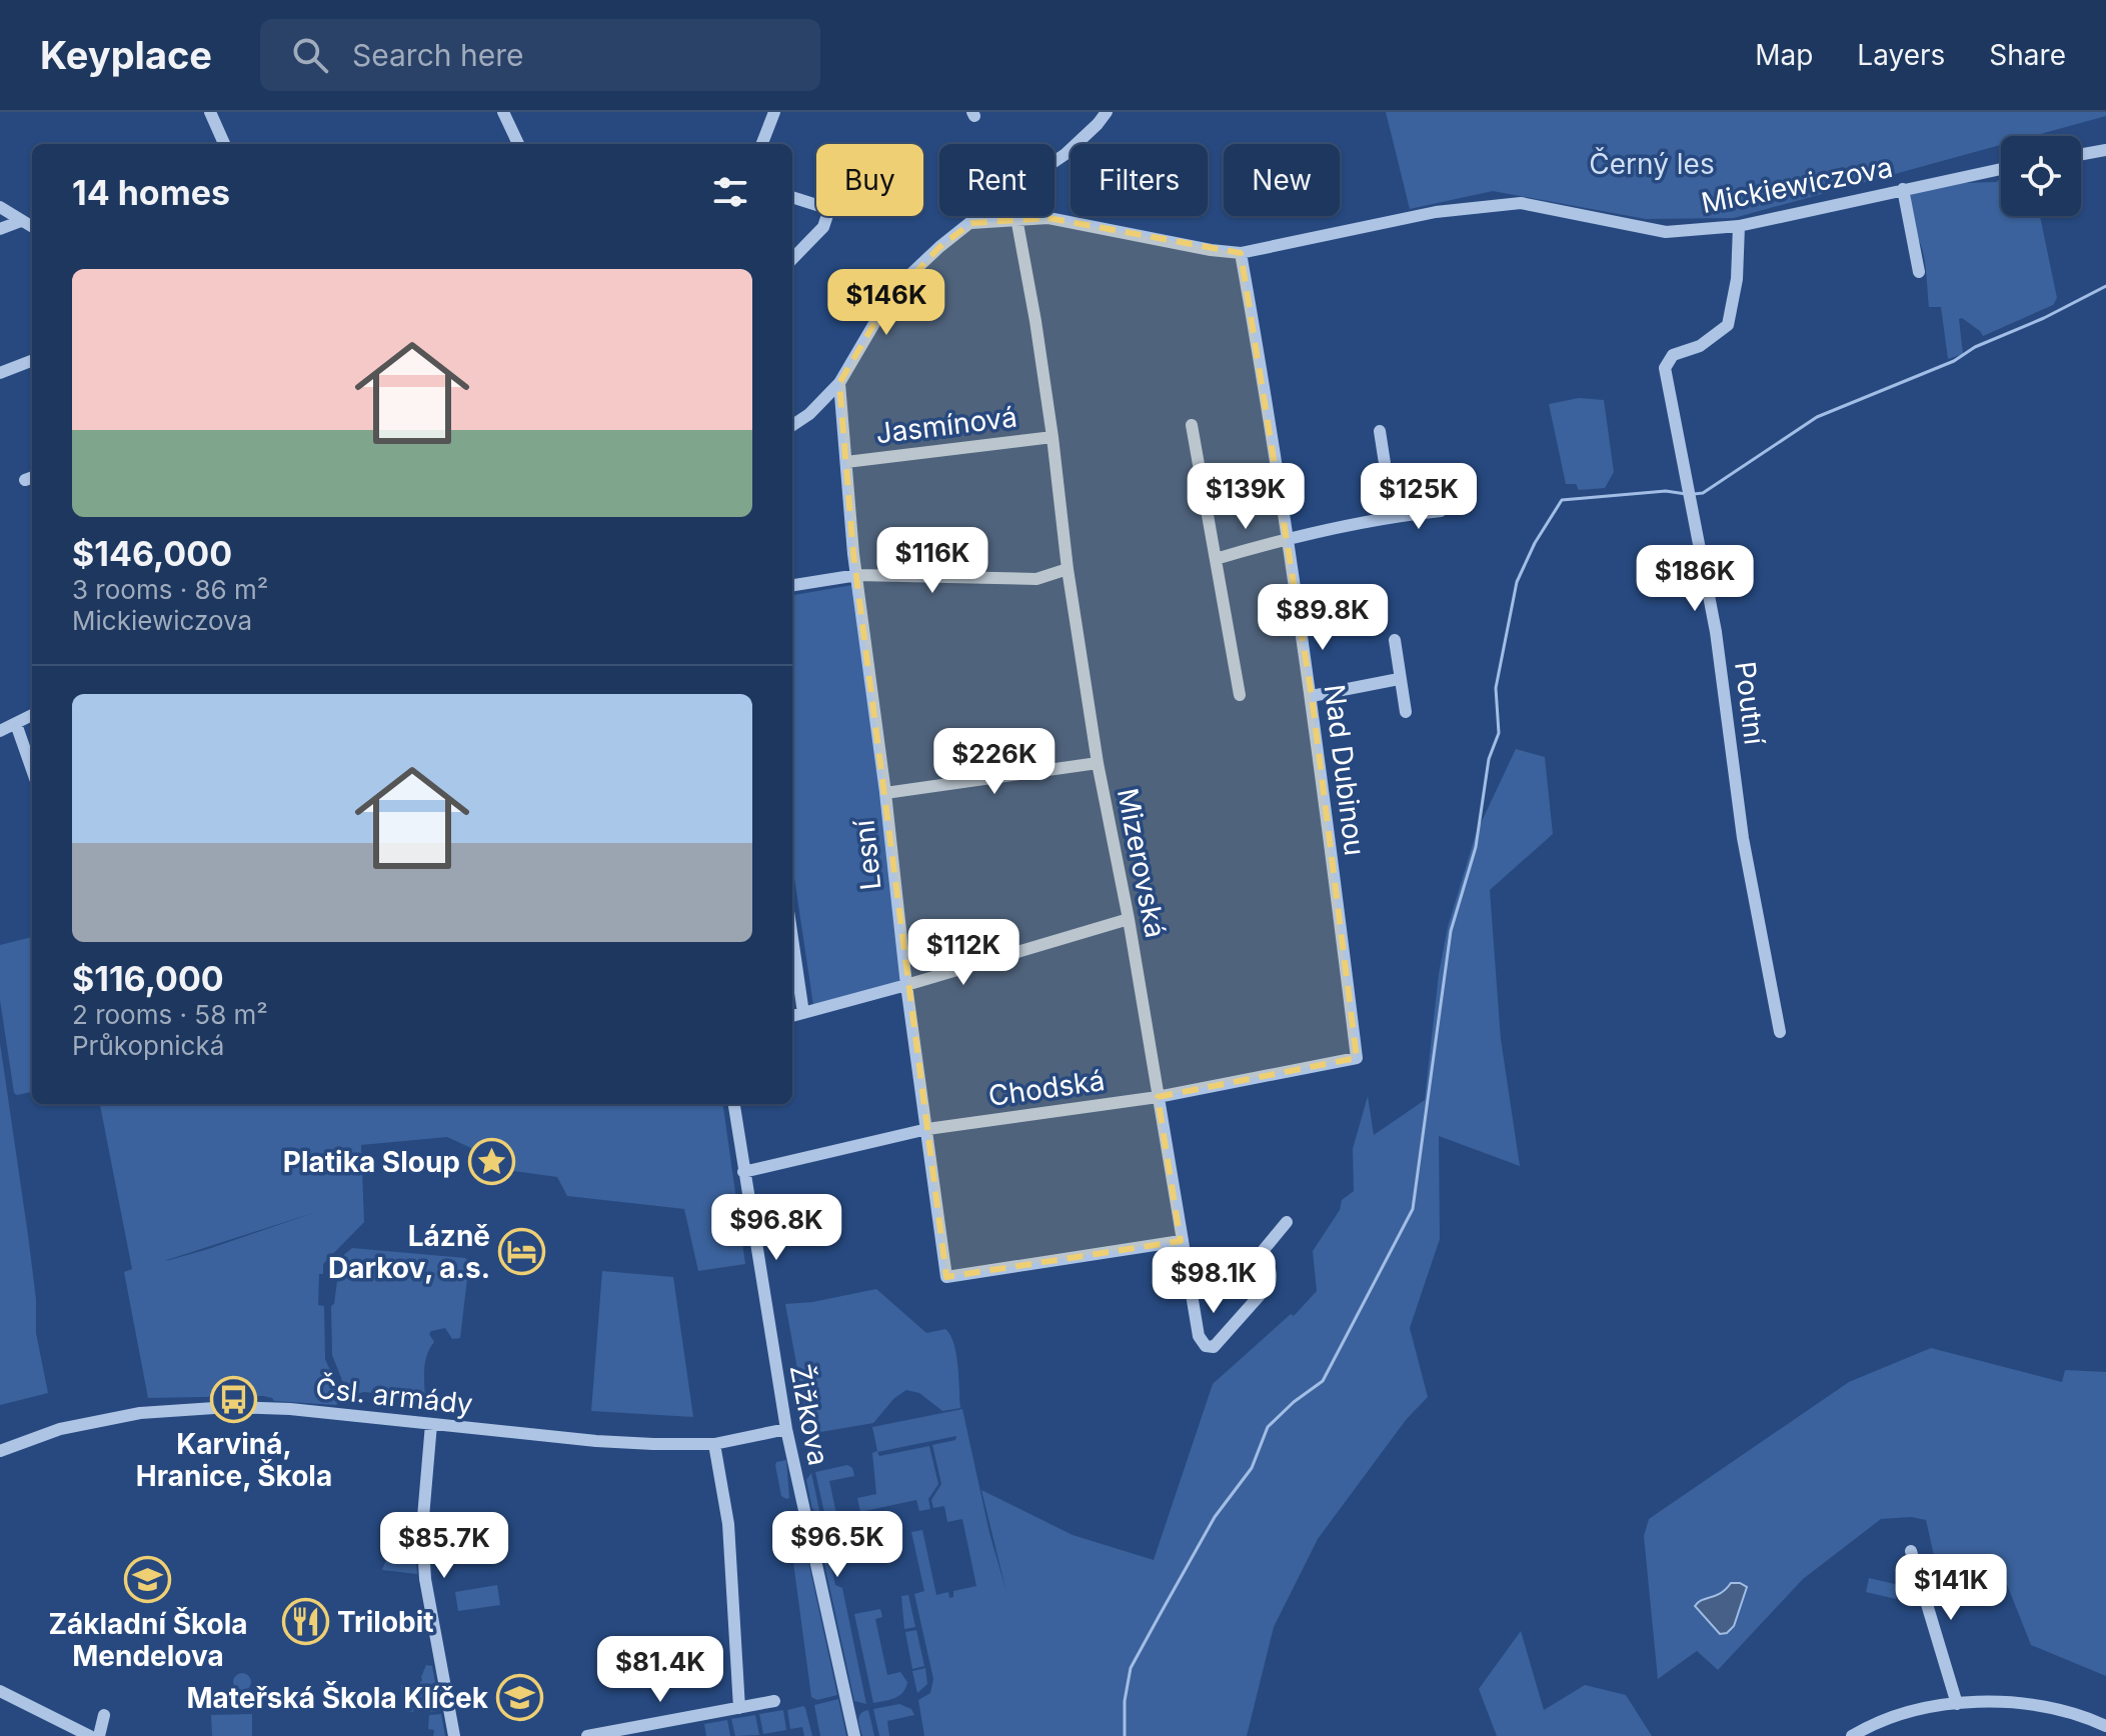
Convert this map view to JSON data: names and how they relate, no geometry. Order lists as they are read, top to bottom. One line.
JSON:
{"streets":{"street":["Mickiewiczova","Jasmínová","Poutní","Nad Dubinou","Lesní","Mizerovská","Chodská","Čsl. armády","Žižkova"]},"crossings":[["Mickiewiczova","Poutní"],["Mickiewiczova","Nad Dubinou"],["Mickiewiczova","Mizerovská"],["Jasmínová","Lesní"],["Jasmínová","Mizerovská"],["Nad Dubinou","Chodská"],["Lesní","Mizerovská"],["Lesní","Chodská"],["Mizerovská","Chodská"],["Chodská","Žižkova"],["Čsl. armády","Žižkova"]],"parks":["Černý les"],"places":{"place":["Platika Sloup"],"hotel":["Lázně Darkov, a.s."],"bus stop":["Karviná, Hranice, Škola"],"school or university":["Základní Škola Mendelova","Mateřská Škola Klíček"],"restaurant":["Trilobit"]},"page":{"header":"Keyplace","search":"Search here","nav":["Map","Layers","Share"],"chip":["Buy","Rent","Filters","New"],"heading":"14 homes","list":[{"name":"$146,000","note":"3 rooms · 86 m² · Mickiewiczova"},{"name":"$116,000","note":"2 rooms · 58 m² · Průkopnická"}],"price":["$146K","$139K","$125K","$116K","$186K","$89.8K","$226K","$112K","$96.8K","$98.1K","$96.5K","$85.7K","$141K","$81.4K"]}}
